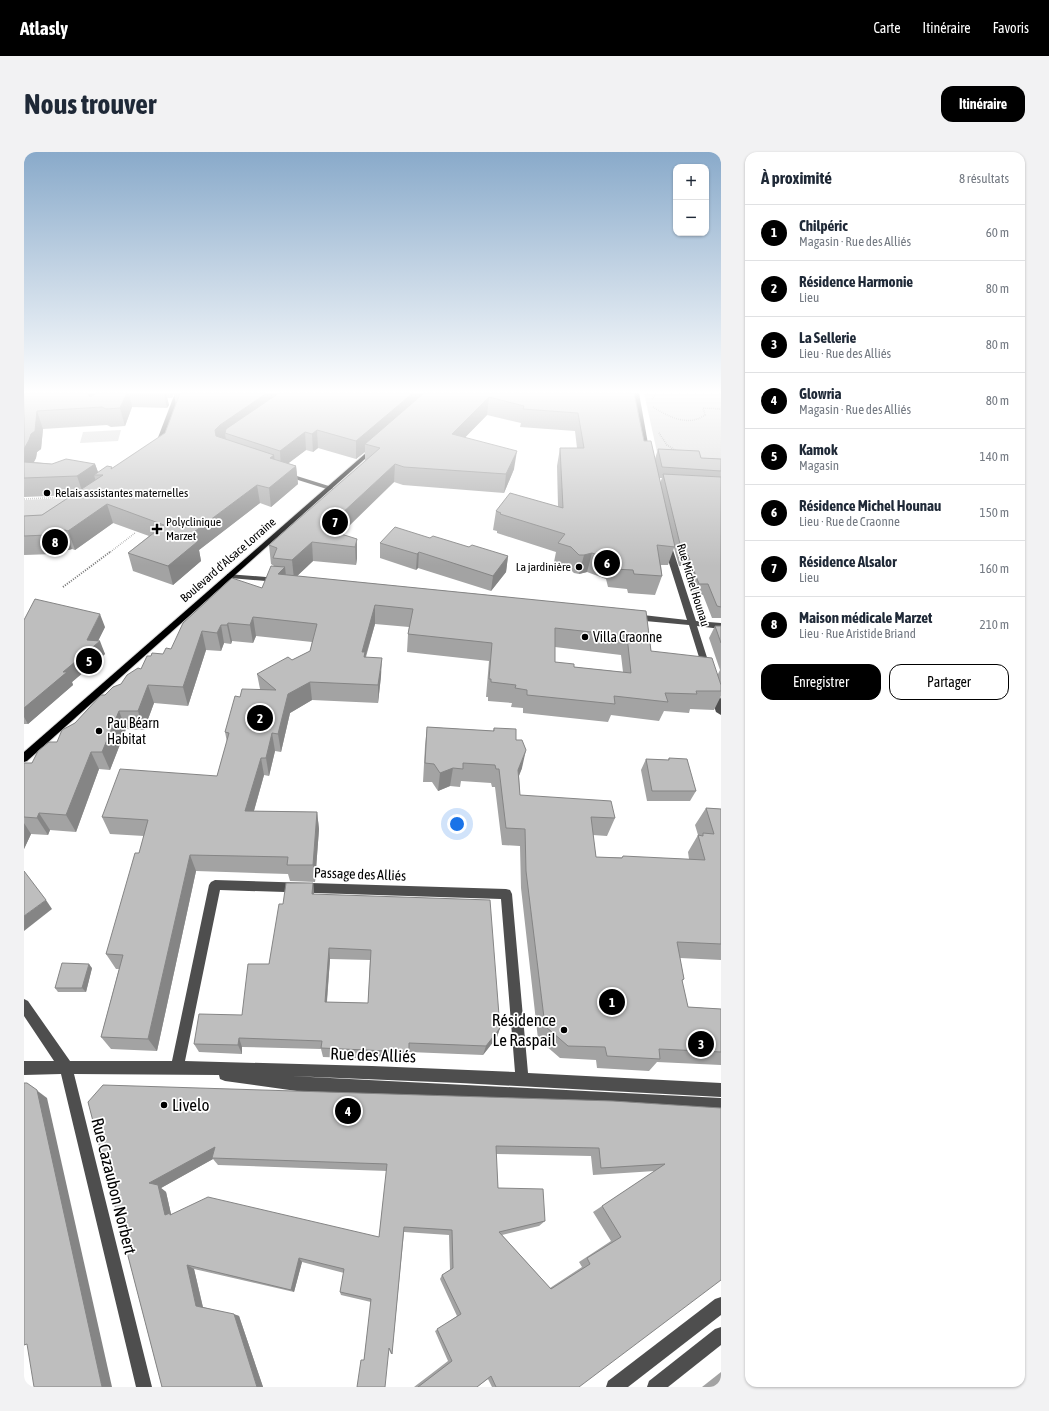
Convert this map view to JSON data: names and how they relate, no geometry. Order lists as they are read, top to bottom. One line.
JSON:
{"streets":{"main road":["Boulevard d'Alsace Lorraine"],"street":["Rue Michel Hounau","Passage des Alliés","Rue des Alliés","Rue Cazaubon Norbert"]},"crossings":[["Passage des Alliés","Rue des Alliés"],["Rue des Alliés","Rue Cazaubon Norbert"]],"places":{"other":["Relais assistantes maternelles","La jardinière","Villa Craonne","Pau Béarn Habitat","Résidence Le Raspail","Livelo"],"health":["Polyclinique Marzet"]},"page":{"header":"Atlasly","nav":["Carte","Itinéraire","Favoris"],"buttons":["Itinéraire",["Enregistrer","Partager"]],"title":"Nous trouver","heading":["À proximité","8 résultats"],"map_buttons":["+","−"],"list":[{"mark":"1","name":"Chilpéric","note":"Magasin · Rue des Alliés","value":"60 m"},{"mark":"2","name":"Résidence Harmonie","note":"Lieu","value":"80 m"},{"mark":"3","name":"La Sellerie","note":"Lieu · Rue des Alliés","value":"80 m"},{"mark":"4","name":"Glowria","note":"Magasin · Rue des Alliés","value":"80 m"},{"mark":"5","name":"Kamok","note":"Magasin","value":"140 m"},{"mark":"6","name":"Résidence Michel Hounau","note":"Lieu · Rue de Craonne","value":"150 m"},{"mark":"7","name":"Résidence Alsalor","note":"Lieu","value":"160 m"},{"mark":"8","name":"Maison médicale Marzet","note":"Lieu · Rue Aristide Briand","value":"210 m"}],"pins":["7","8","6","5","2","1","3","4"]}}
